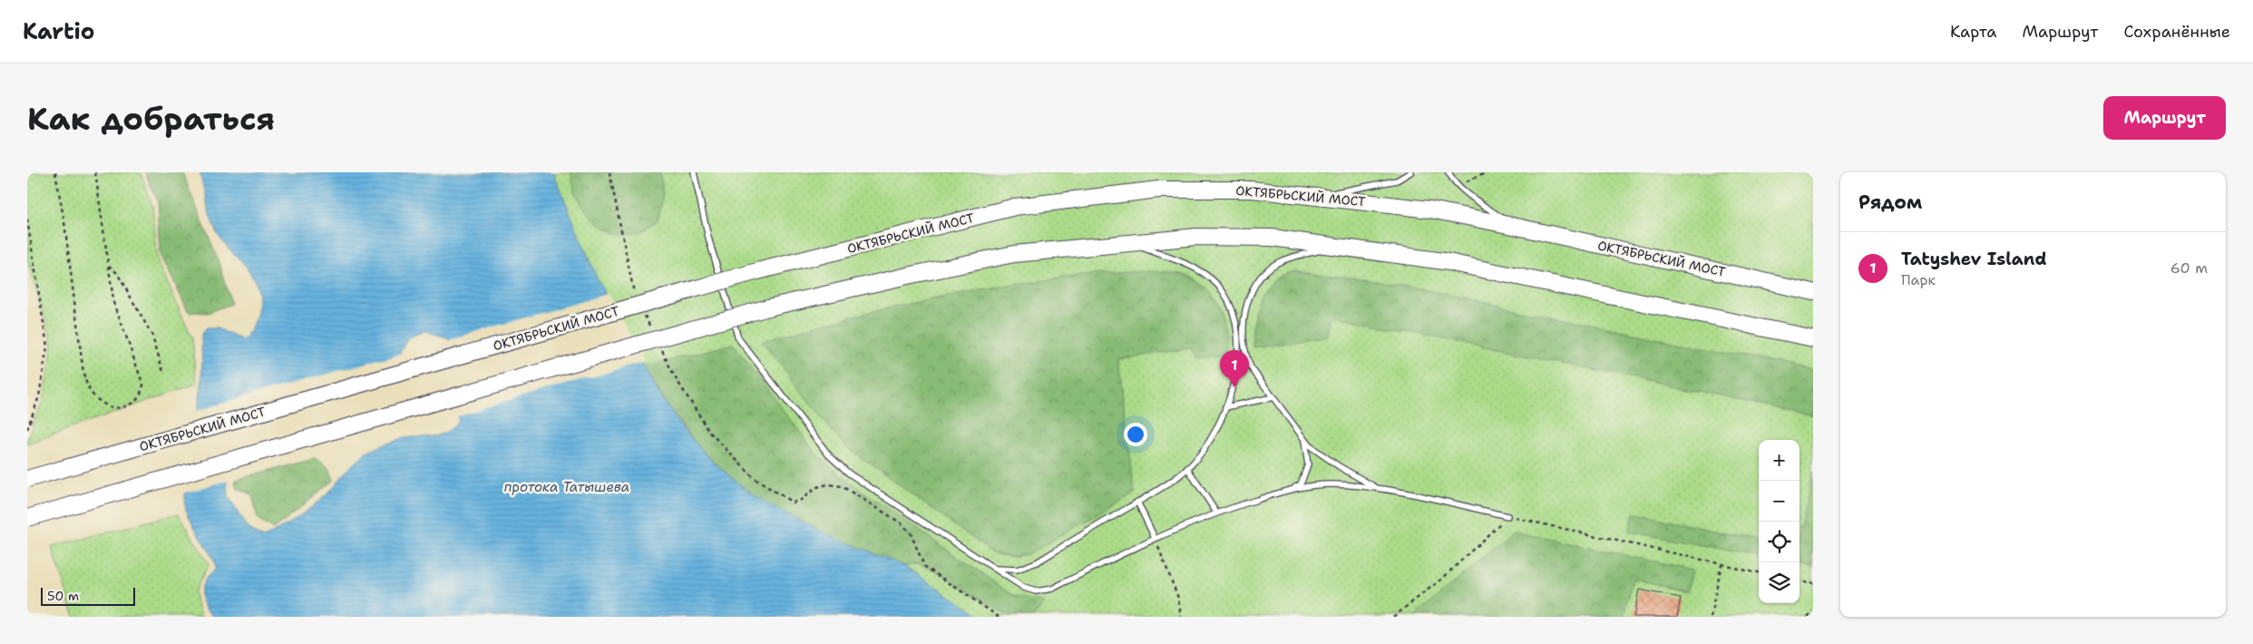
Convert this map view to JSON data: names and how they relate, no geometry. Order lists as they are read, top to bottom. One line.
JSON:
{"streets":{"main road":["ОКТЯБРЬСКИЙ МОСТ"]},"water":["протока Татышева"],"scale_bar":"50 m","page":{"header":"Kartio","nav":["Карта","Маршрут","Сохранённые"],"buttons":"Маршрут","title":"Как добраться","heading":"Рядом","list":[{"mark":"1","name":"Tatyshev Island","note":"Парк","value":"60 m"}],"pins":"1","map_buttons":["+","−"],"scale":"50 m"}}
